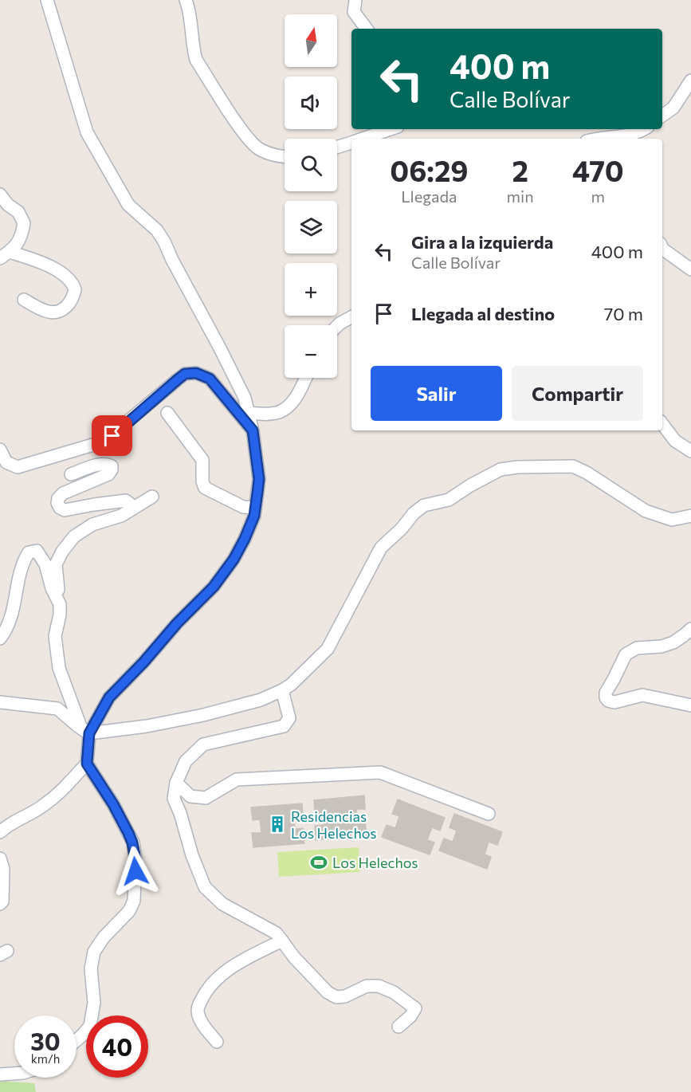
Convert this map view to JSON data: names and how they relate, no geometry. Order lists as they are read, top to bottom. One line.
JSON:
{"places":{"building":["Residencias Los Helechos"],"sports":["Los Helechos"]},"north":"top","page":{"map_buttons":["+","−"],"turn":["400 m","Calle Bolívar"],"eta":["06:29","Llegada","2","min","470","m"],"list":[{"name":"Gira a la izquierda","note":"Calle Bolívar","value":"400 m"},{"name":"Llegada al destino","value":"70 m"}],"buttons":["Salir","Compartir"],"speed":"30 km/h","limit":"40"}}
